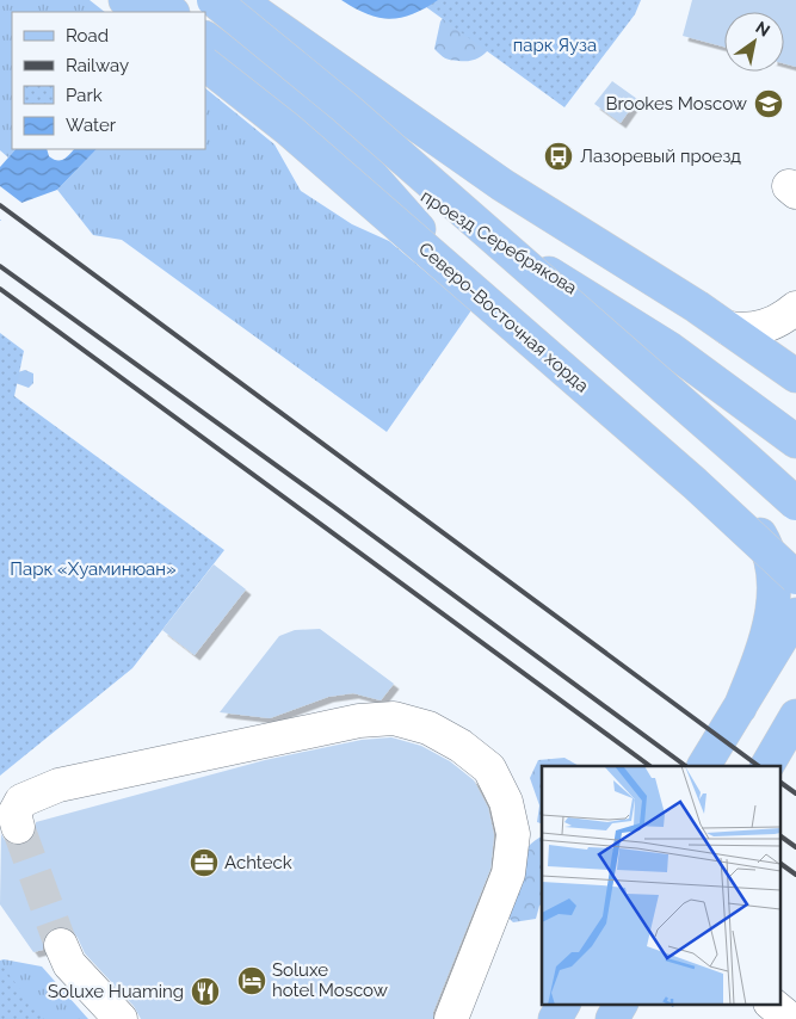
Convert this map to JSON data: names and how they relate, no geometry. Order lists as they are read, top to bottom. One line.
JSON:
{"streets":{"main road":["проезд Серебрякова","Северо-Восточная хорда"]},"crossings":[["проезд Серебрякова","Северо-Восточная хорда"]],"parks":["парк Яуза","Парк «Хуаминюан»"],"places":{"school or university":["Brookes Moscow"],"bus stop":["Лазоревый проезд"],"office":["Achteck"],"hotel":["Soluxe hotel Moscow"],"restaurant":["Soluxe Huaming"]},"legend":["Road","Railway","Park","Water"],"north":"top right"}
